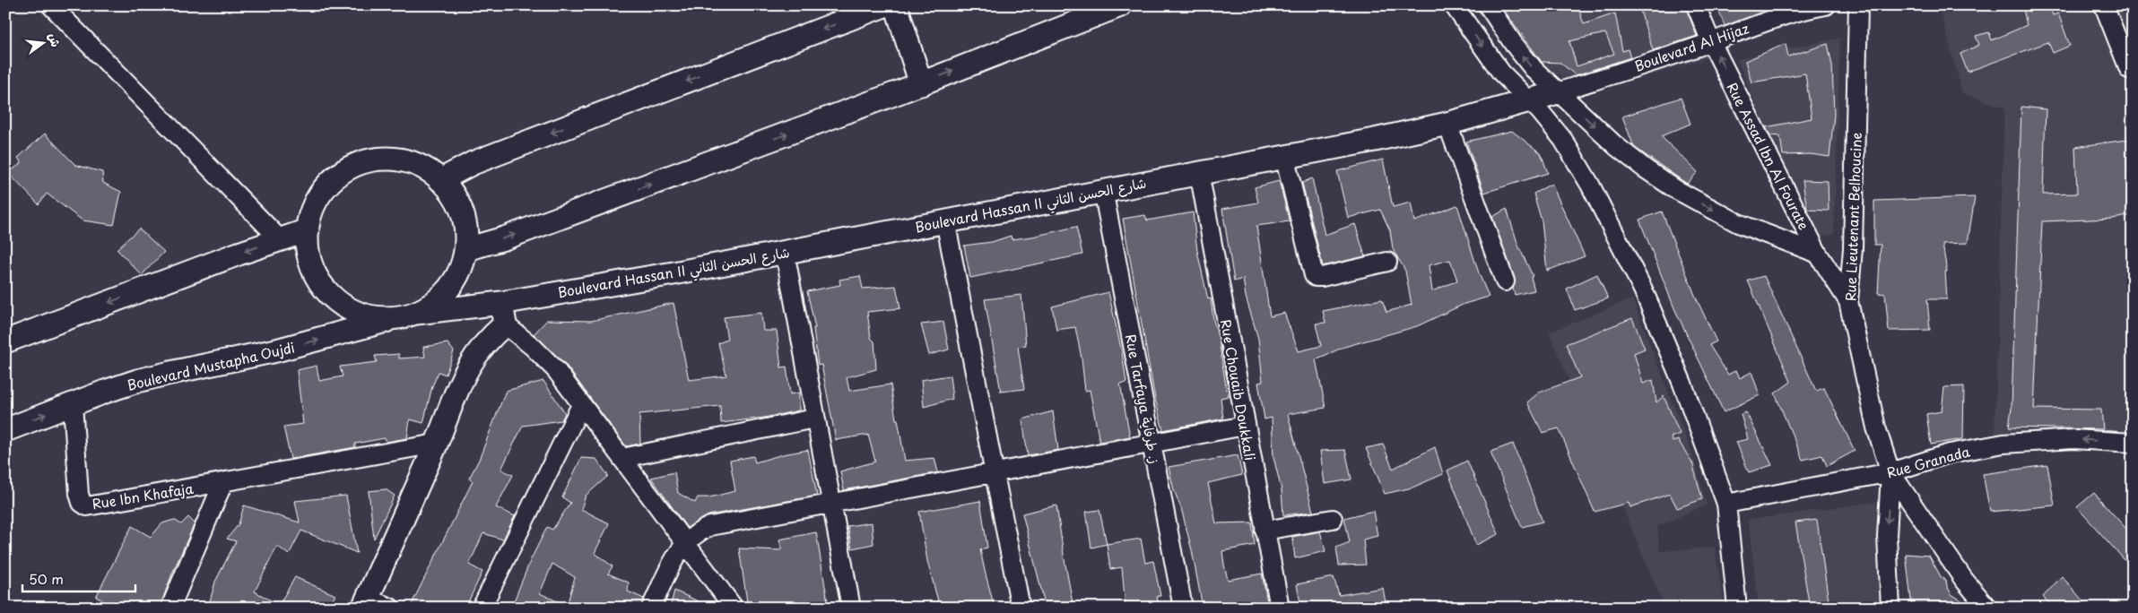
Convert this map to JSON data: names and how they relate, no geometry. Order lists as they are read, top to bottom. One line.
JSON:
{"streets":{"main road":["Boulevard Hassan II شارع الحسن الثاني","Boulevard Mustapha Oujdi"],"street":["Boulevard Al Hijaz","Rue Assad Ibn Al Fourate","Rue Lieutenant Belhoucine","Rue Chouaib Doukkali","Rue Tarfaya ز. طرفاية","Rue Granada","Rue Ibn Khafaja"]},"crossings":[["Boulevard Al Hijaz","Rue Assad Ibn Al Fourate"],["Boulevard Al Hijaz","Boulevard Hassan II شارع الحسن الثاني"],["Rue Assad Ibn Al Fourate","Rue Lieutenant Belhoucine"],["Boulevard Hassan II شارع الحسن الثاني","Boulevard Mustapha Oujdi"],["Boulevard Hassan II شارع الحسن الثاني","Rue Chouaib Doukkali"],["Boulevard Hassan II شارع الحسن الثاني","Rue Tarfaya ز. طرفاية"],["Rue Lieutenant Belhoucine","Rue Granada"],["Boulevard Mustapha Oujdi","Rue Ibn Khafaja"]],"one_way":["Rue Assad Ibn Al Fourate","Rue Granada"],"scale_bar":"50 m","north":"right"}
